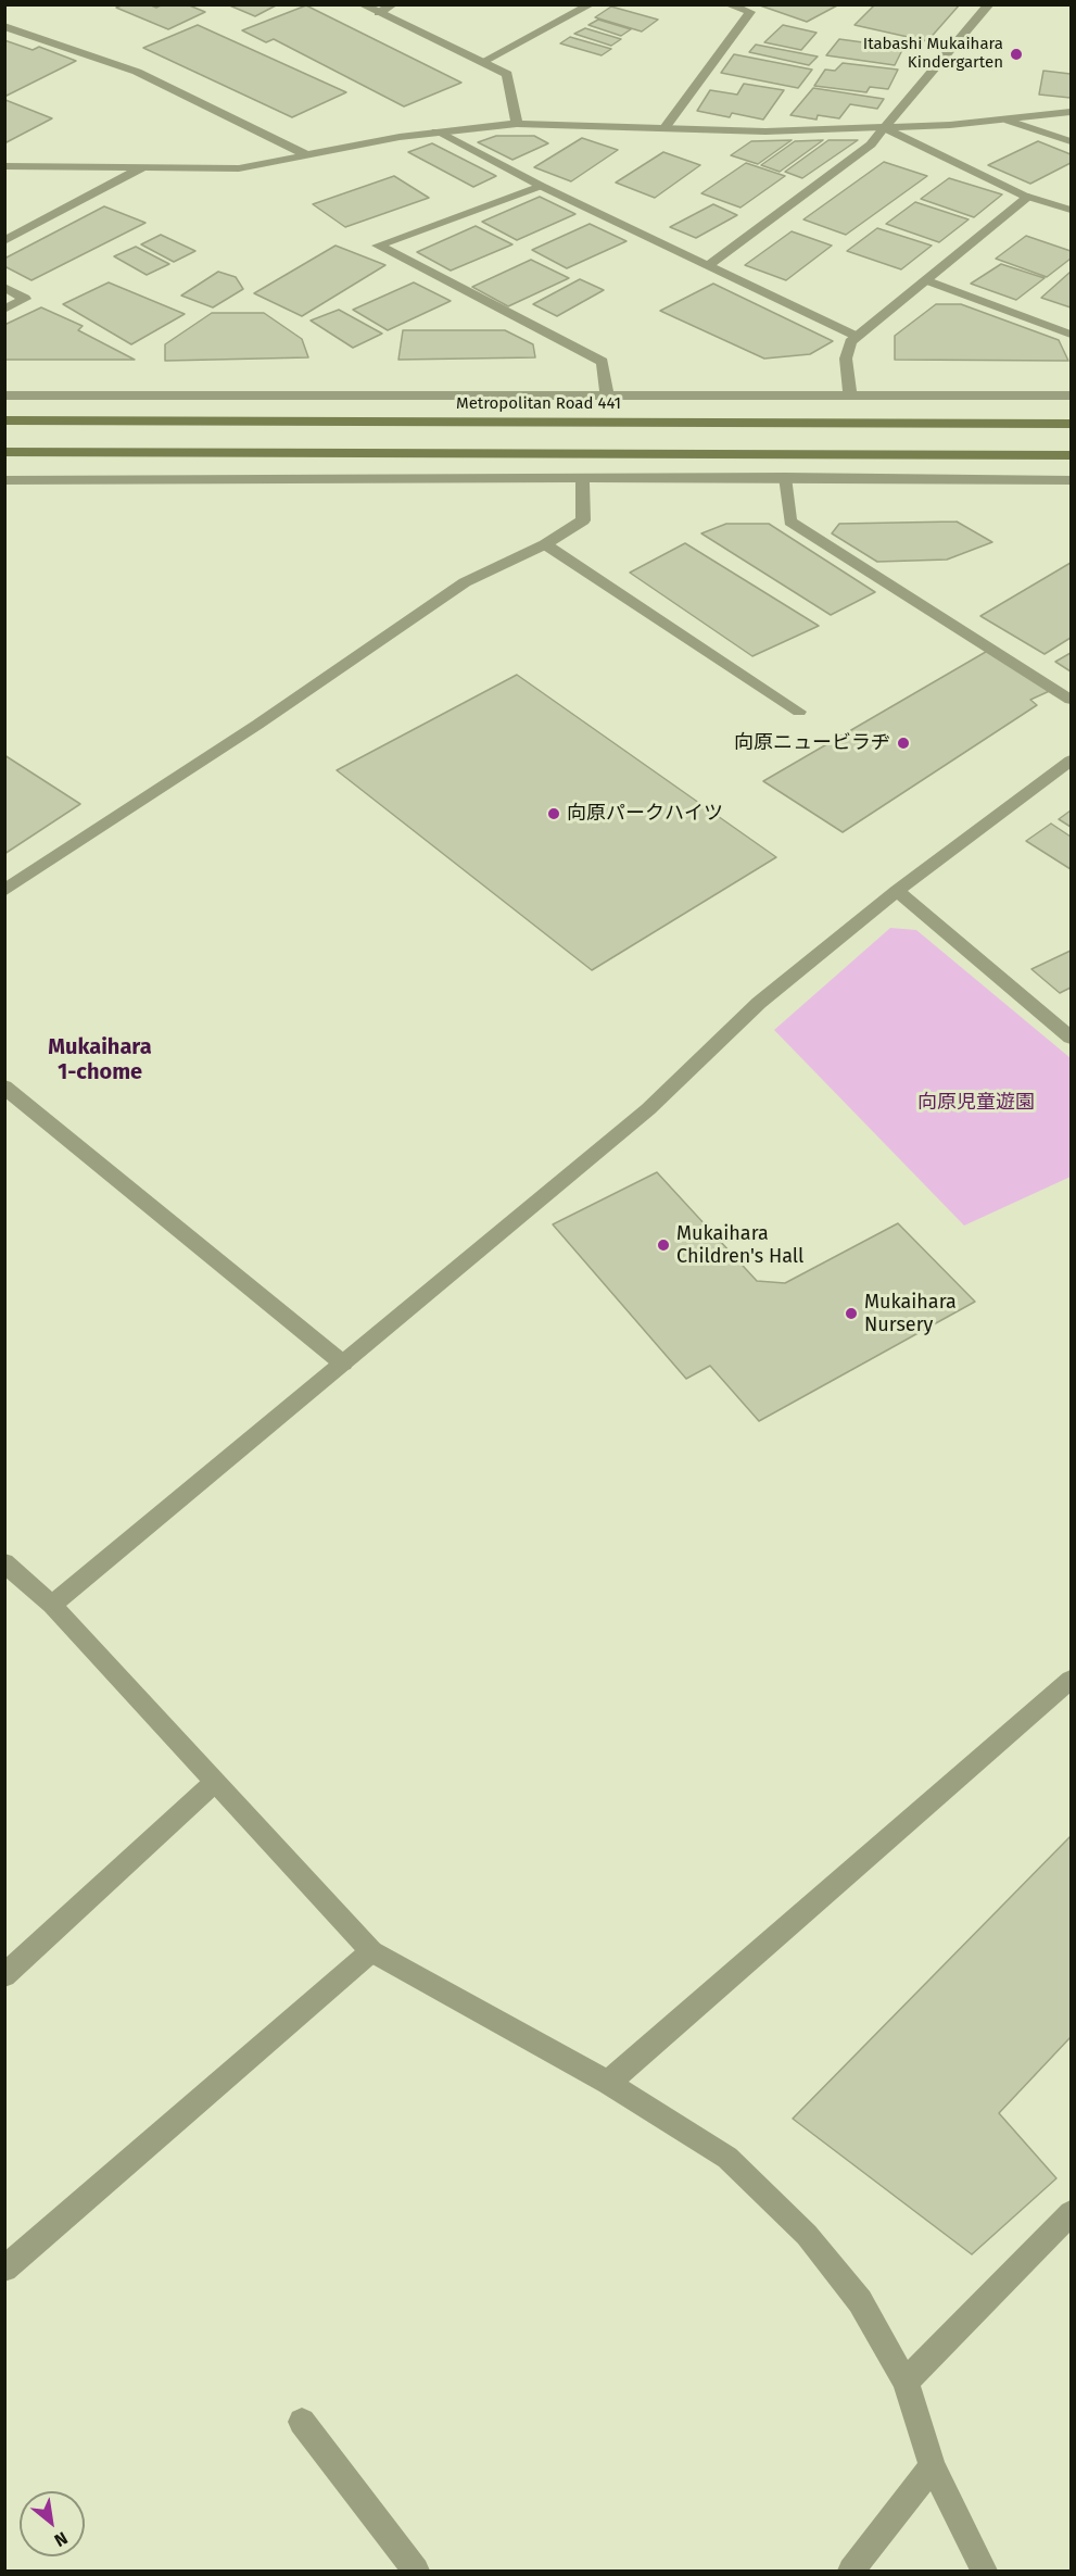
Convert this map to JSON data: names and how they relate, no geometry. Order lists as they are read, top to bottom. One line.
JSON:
{"streets":{"main road":["Metropolitan Road 441"]},"districts":["Mukaihara 1-chome"],"parks":["向原児童遊園"],"places":["Itabashi Mukaihara Kindergarten","向原ニュービラヂ","向原パークハイツ","Mukaihara Children's Hall","Mukaihara Nursery"],"north":"bottom right"}
